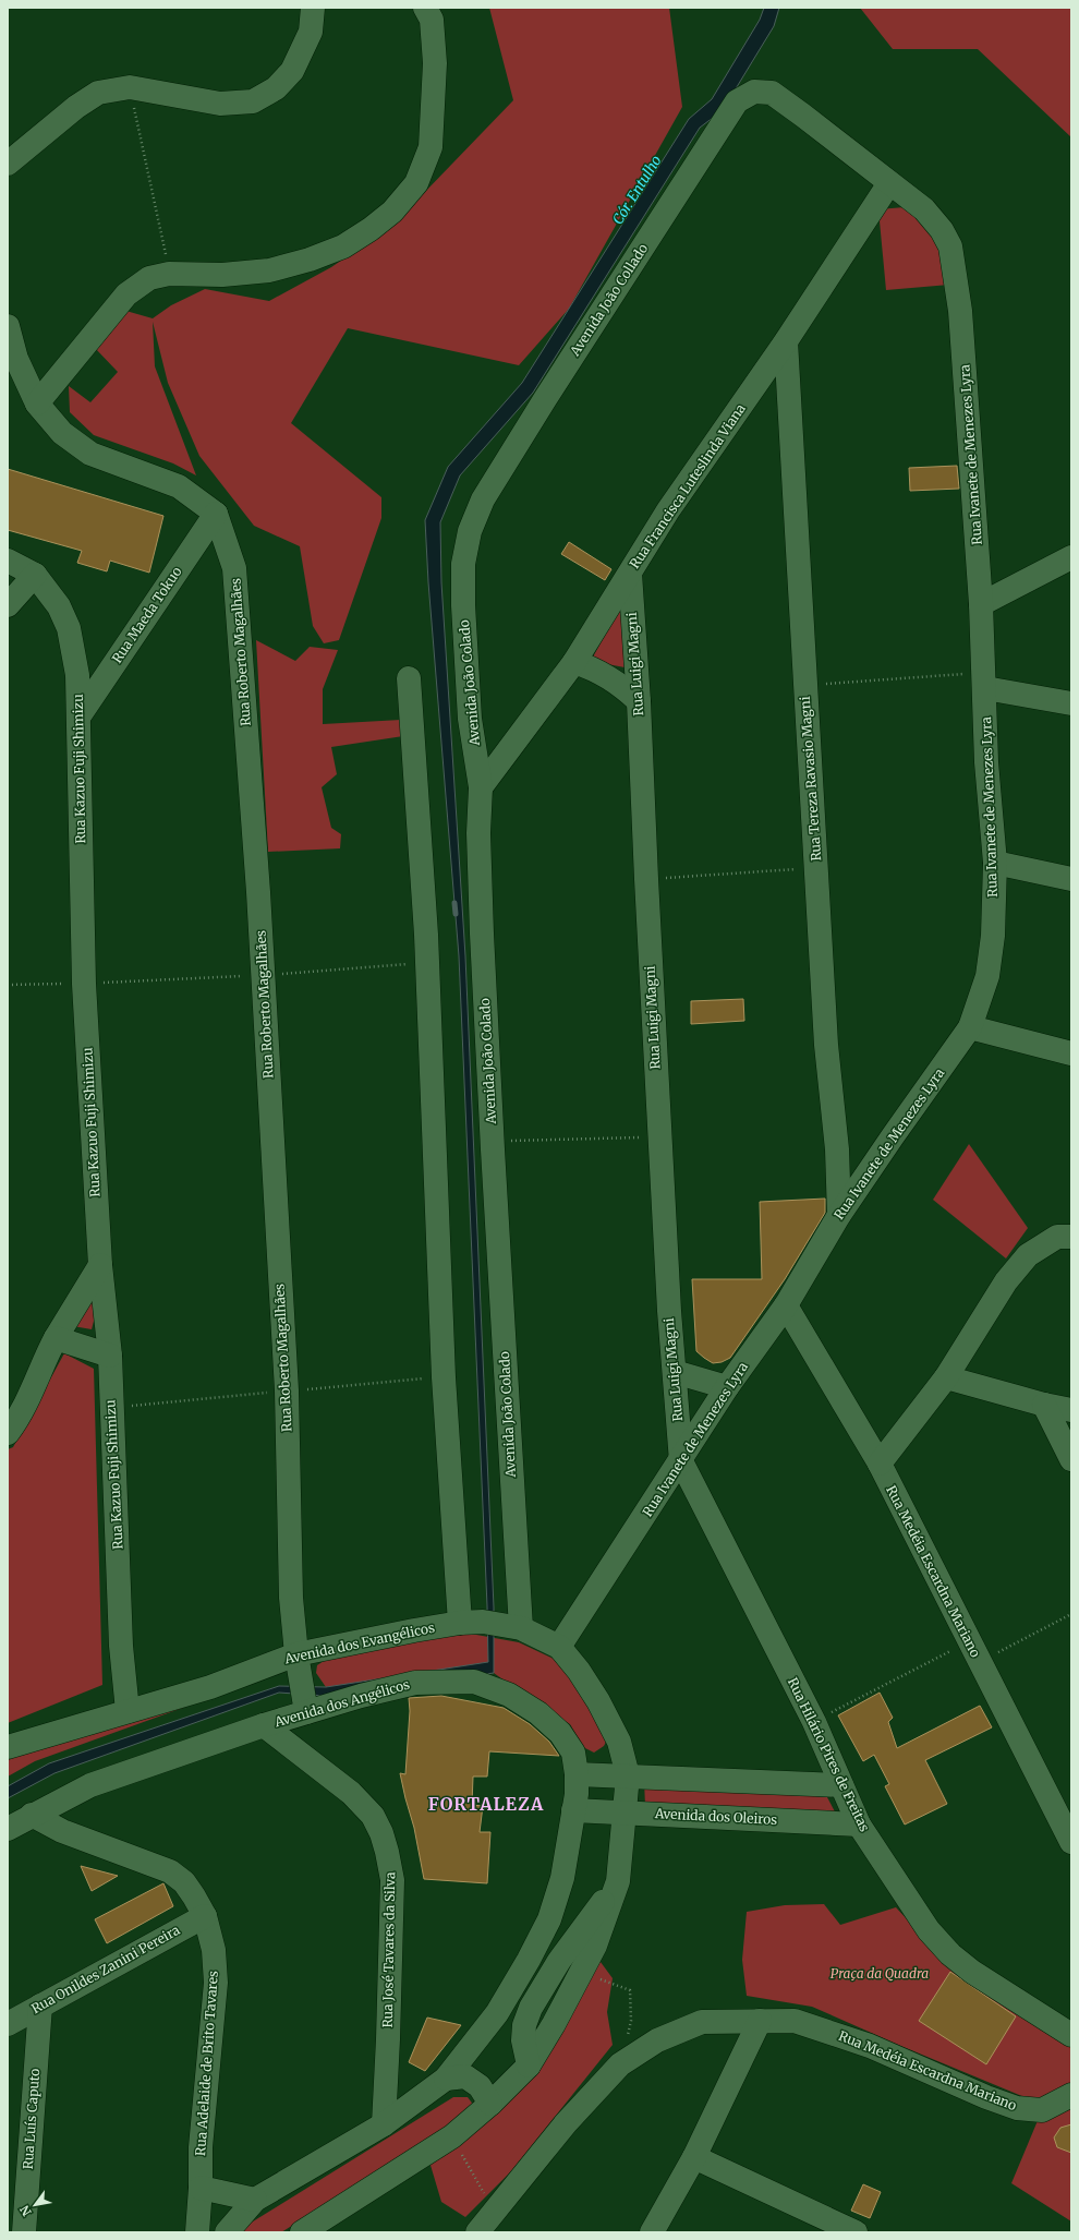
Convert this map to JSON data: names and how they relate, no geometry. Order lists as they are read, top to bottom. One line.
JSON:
{"streets":{"street":["Avenida João Collado","Rua Ivanete de Menezes Lyra","Rua Francisca Luteslinda Viana","Rua Maeda Tokuo","Rua Roberto Magalhães","Rua Luigi Magni","Avenida João Colado","Rua Kazuo Fuji Shimizu","Rua Tereza Ravasio Magni","Rua Medéia Escardna Mariano","Avenida dos Evangélicos","Avenida dos Angélicos","Rua Hilário Pires de Freitas","Avenida dos Oleiros","Rua José Tavares da Silva","Rua Onildes Zanini Pereira","Rua Adelaide de Brito Tavares","Rua Luís Caputo"]},"crossings":[["Avenida João Collado","Rua Ivanete de Menezes Lyra"],["Avenida João Collado","Avenida João Colado"],["Rua Ivanete de Menezes Lyra","Rua Francisca Luteslinda Viana"],["Rua Ivanete de Menezes Lyra","Rua Luigi Magni"],["Rua Ivanete de Menezes Lyra","Rua Tereza Ravasio Magni"],["Rua Ivanete de Menezes Lyra","Rua Medéia Escardna Mariano"],["Rua Ivanete de Menezes Lyra","Avenida dos Evangélicos"],["Rua Ivanete de Menezes Lyra","Rua Hilário Pires de Freitas"],["Rua Francisca Luteslinda Viana","Rua Luigi Magni"],["Rua Francisca Luteslinda Viana","Avenida João Colado"],["Rua Francisca Luteslinda Viana","Rua Tereza Ravasio Magni"],["Rua Maeda Tokuo","Rua Roberto Magalhães"],["Rua Maeda Tokuo","Rua Kazuo Fuji Shimizu"],["Rua Roberto Magalhães","Avenida dos Evangélicos"],["Rua Roberto Magalhães","Avenida dos Angélicos"],["Rua Luigi Magni","Rua Hilário Pires de Freitas"],["Avenida João Colado","Avenida dos Evangélicos"],["Rua Kazuo Fuji Shimizu","Avenida dos Evangélicos"],["Avenida dos Angélicos","Avenida dos Oleiros"],["Avenida dos Angélicos","Rua José Tavares da Silva"],["Avenida dos Angélicos","Rua Adelaide de Brito Tavares"],["Rua Hilário Pires de Freitas","Avenida dos Oleiros"],["Rua Onildes Zanini Pereira","Rua Adelaide de Brito Tavares"],["Rua Onildes Zanini Pereira","Rua Luís Caputo"]],"districts":["FORTALEZA"],"water":["Cór. Entulho"],"parks":["Praça da Quadra"],"north":"bottom left"}
